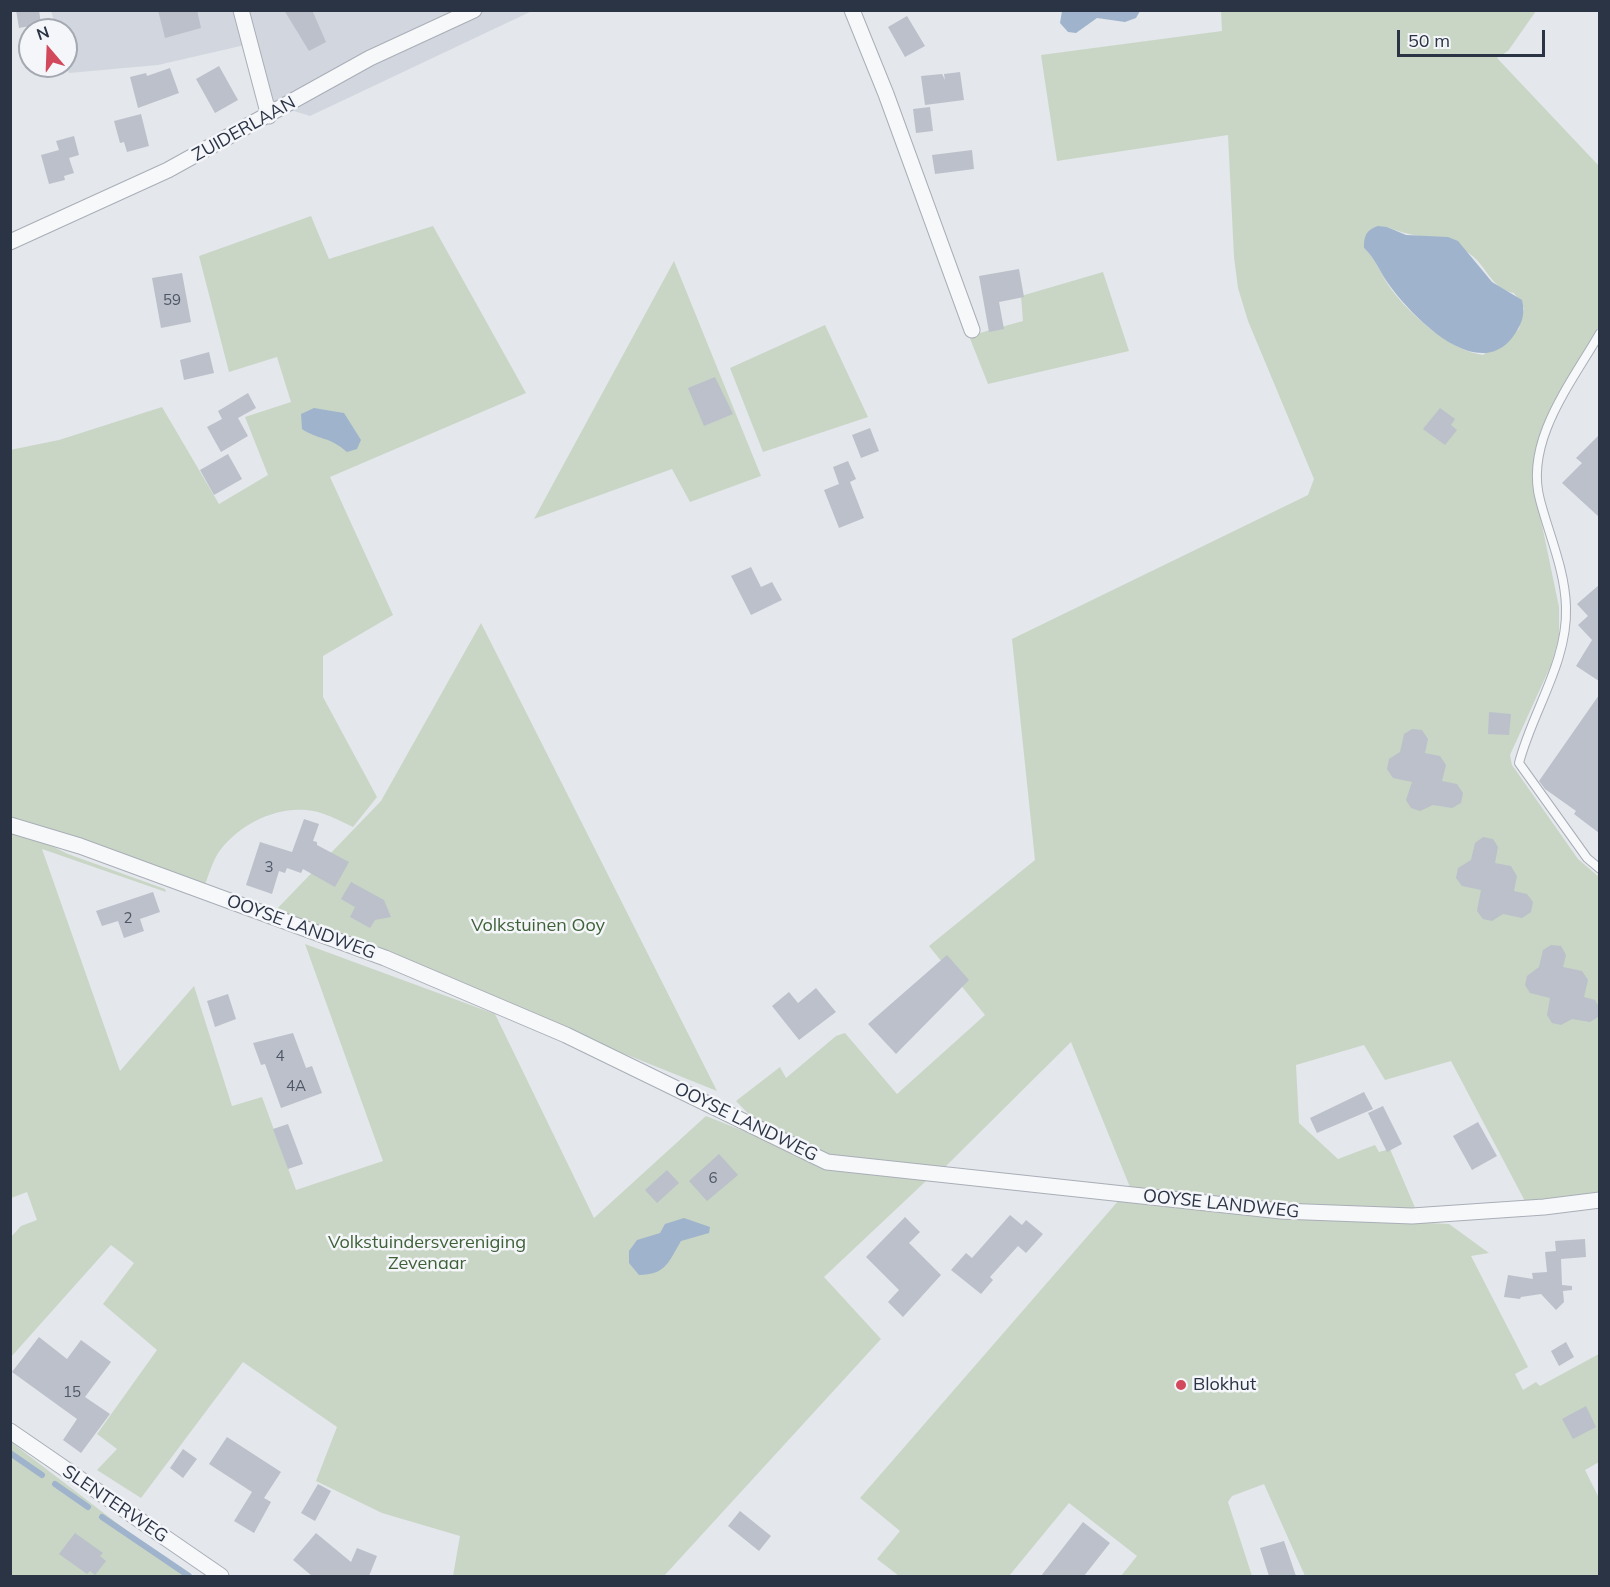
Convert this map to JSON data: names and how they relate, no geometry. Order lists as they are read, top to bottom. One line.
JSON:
{"streets":{"street":["ZUIDERLAAN","OOYSE LANDWEG","SLENTERWEG"]},"parks":["Volkstuinen Ooy","Volkstuindersvereniging Zevenaar"],"places":["Blokhut"],"house_numbers":["59","3","2","4","4A","6","15"],"scale_bar":"50 m","north":"top"}
